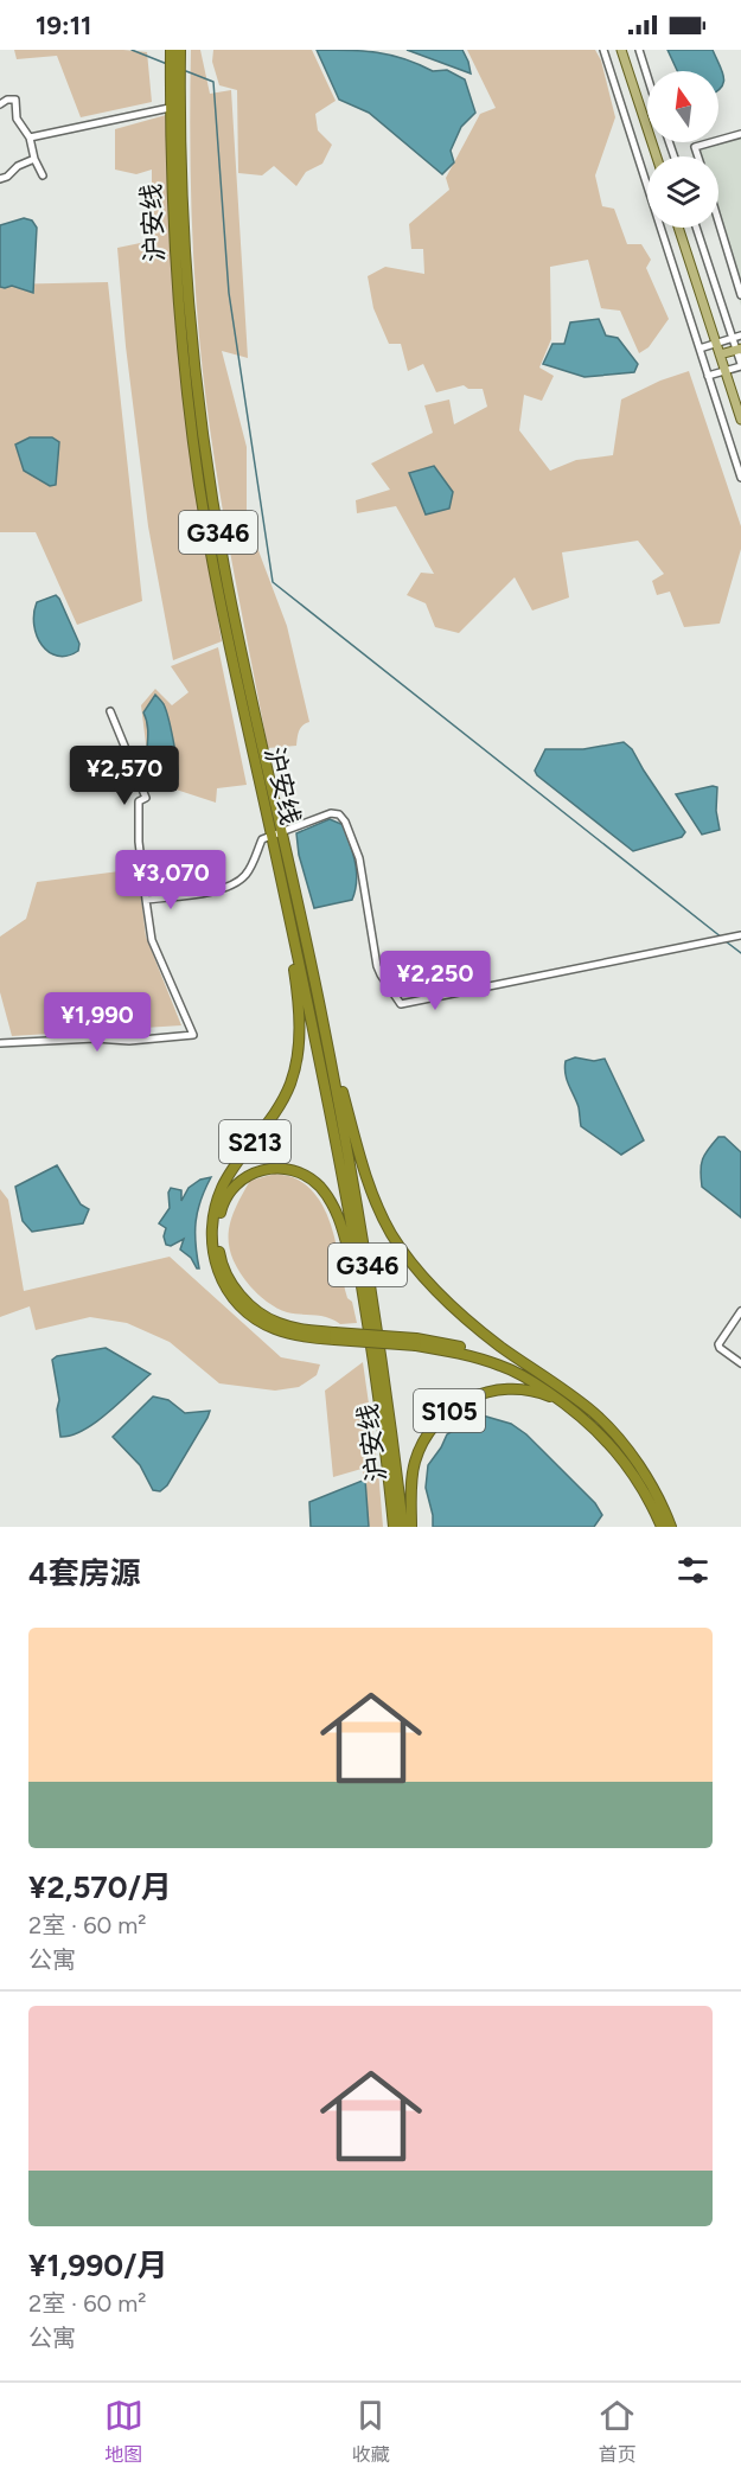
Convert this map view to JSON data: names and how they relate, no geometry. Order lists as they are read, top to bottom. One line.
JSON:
{"streets":{"highway":["沪安线","G346","S213","S105"]},"crossings":[["沪安线","S213"],["S213","S105"]],"north":"top","page":{"status":"19:11","price":["¥2,570","¥3,070","¥2,250","¥1,990"],"heading":"4套房源","list":[{"name":"¥2,570/月","note":"2室 · 60 m² · 公寓"},{"name":"¥1,990/月","note":"2室 · 60 m² · 公寓"}],"tabs":["地图","收藏","首页"]}}
